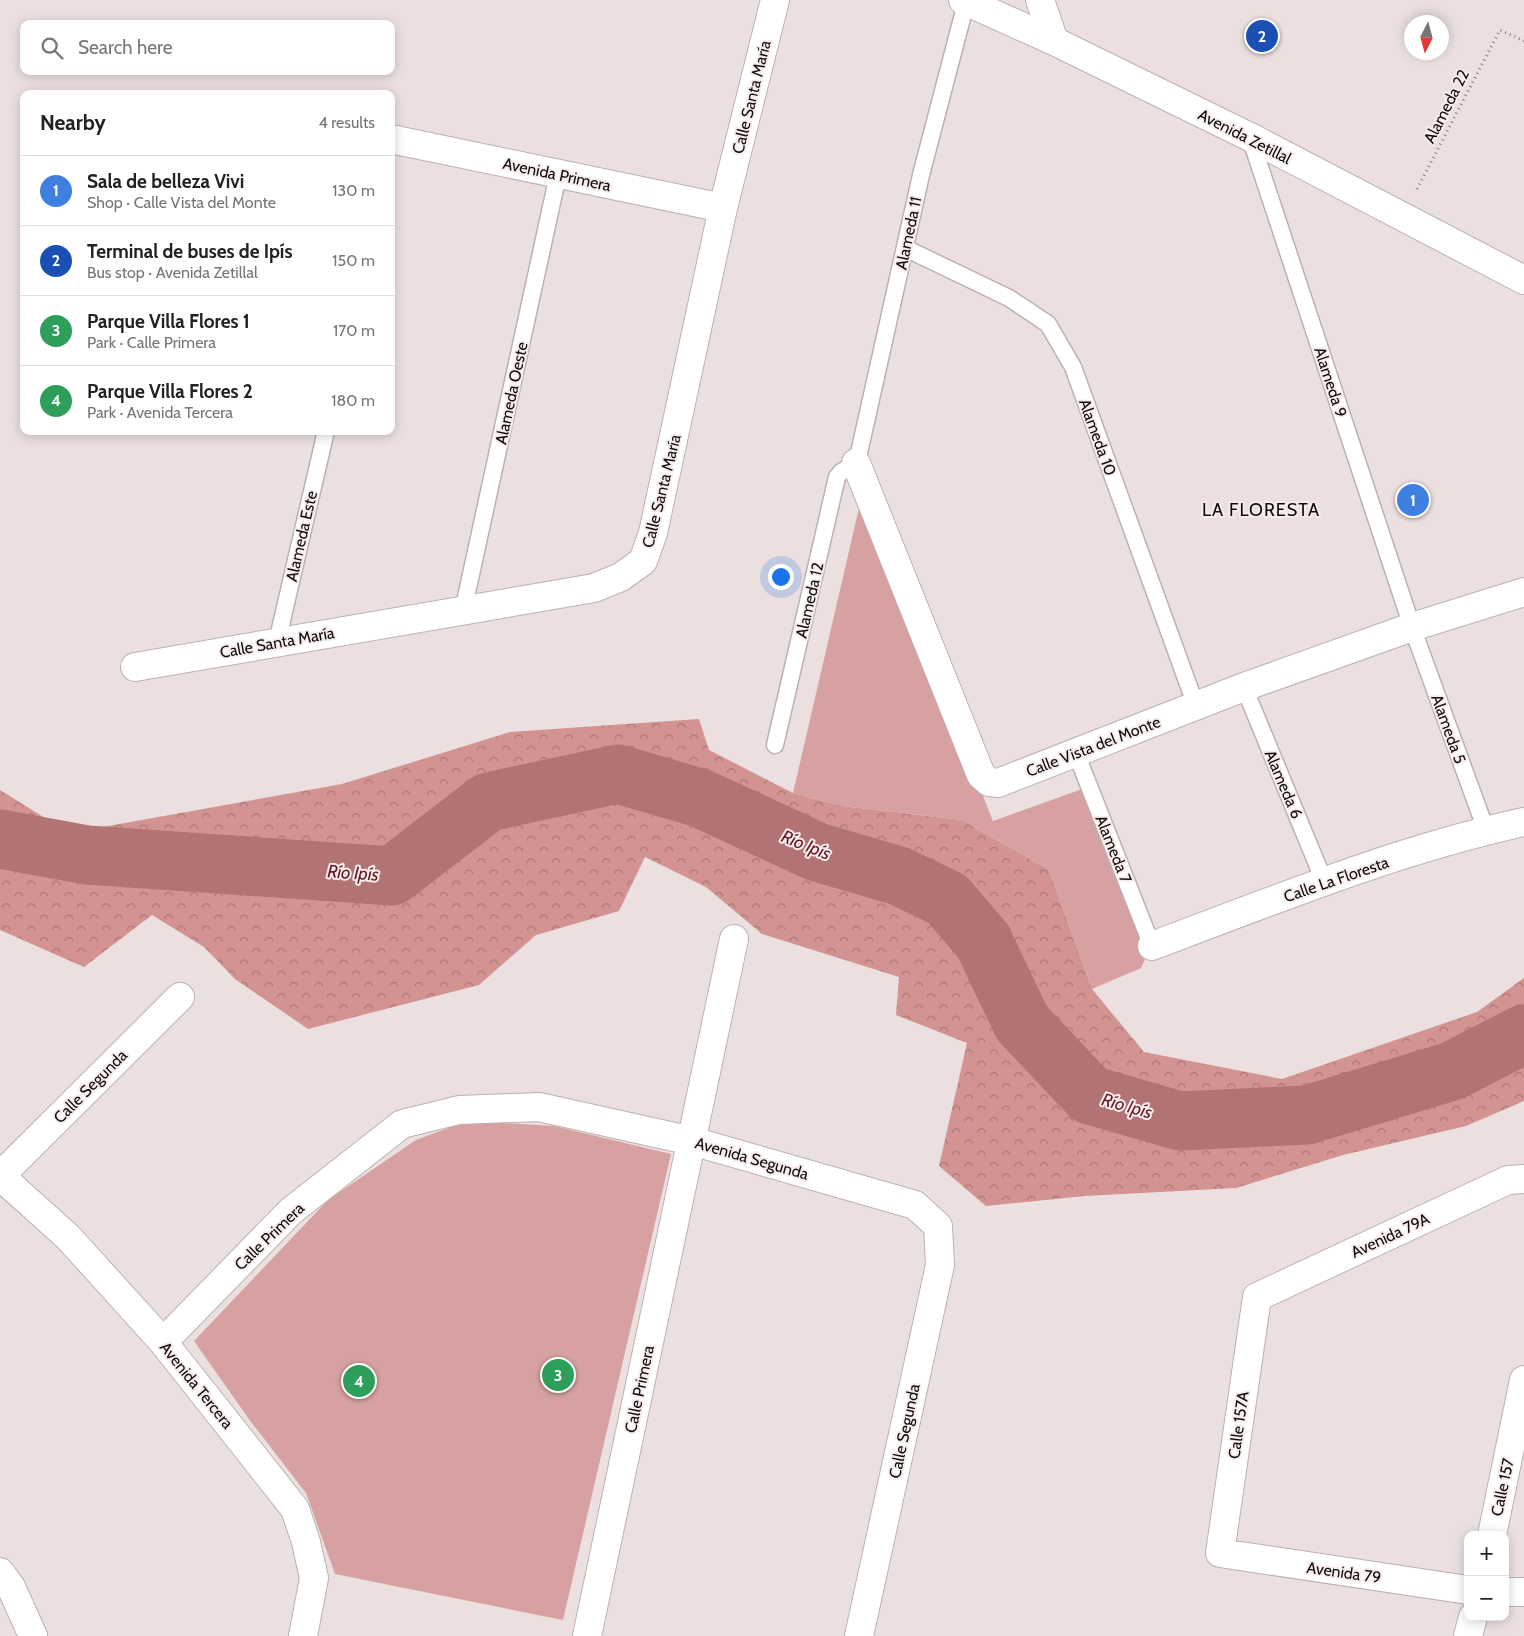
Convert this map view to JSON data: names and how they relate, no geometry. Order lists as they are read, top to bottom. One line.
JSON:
{"streets":{"street":["Calle Santa María","Avenida Zetillal","Avenida Primera","Calle Vista del Monte","Calle La Floresta","Calle Segunda","Avenida Segunda","Avenida 79A","Calle Primera","Avenida Tercera","Calle 157A","Calle 157","Avenida 79"],"lane":["Alameda 11","Alameda 9","Alameda Oeste","Alameda 10","Alameda Este","Alameda 12","Alameda 5","Alameda 6","Alameda 7"],"path":["Alameda 22"]},"crossings":[["Calle Santa María","Avenida Primera"],["Calle Santa María","Alameda Oeste"],["Calle Santa María","Alameda Este"],["Alameda 22","Avenida Zetillal"],["Avenida Zetillal","Alameda 11"],["Avenida Zetillal","Alameda 9"],["Avenida Primera","Alameda Oeste"],["Alameda 11","Alameda 10"],["Alameda 11","Alameda 12"],["Alameda 11","Calle Vista del Monte"],["Alameda 9","Alameda 5"],["Alameda 9","Calle Vista del Monte"],["Alameda 10","Calle Vista del Monte"],["Alameda 12","Calle Vista del Monte"],["Alameda 5","Calle Vista del Monte"],["Alameda 5","Calle La Floresta"],["Calle Vista del Monte","Alameda 6"],["Calle Vista del Monte","Alameda 7"],["Alameda 6","Calle La Floresta"],["Alameda 7","Calle La Floresta"],["Calle Segunda","Avenida Segunda"],["Calle Segunda","Avenida Tercera"],["Avenida Segunda","Calle Primera"],["Avenida 79A","Calle 157A"],["Calle Primera","Avenida Tercera"],["Calle 157A","Avenida 79"]],"districts":["LA FLORESTA"],"water":["Río Ipís"],"north":"bottom","page":{"pins":["2","1","3","4"],"search":"Search here","heading":["Nearby","4 results"],"list":[{"mark":"1","name":"Sala de belleza Vivi","note":"Shop · Calle Vista del Monte","value":"130 m"},{"mark":"2","name":"Terminal de buses de Ipís","note":"Bus stop · Avenida Zetillal","value":"150 m"},{"mark":"3","name":"Parque Villa Flores 1","note":"Park · Calle Primera","value":"170 m"},{"mark":"4","name":"Parque Villa Flores 2","note":"Park · Avenida Tercera","value":"180 m"}],"map_buttons":["+","−"]}}
